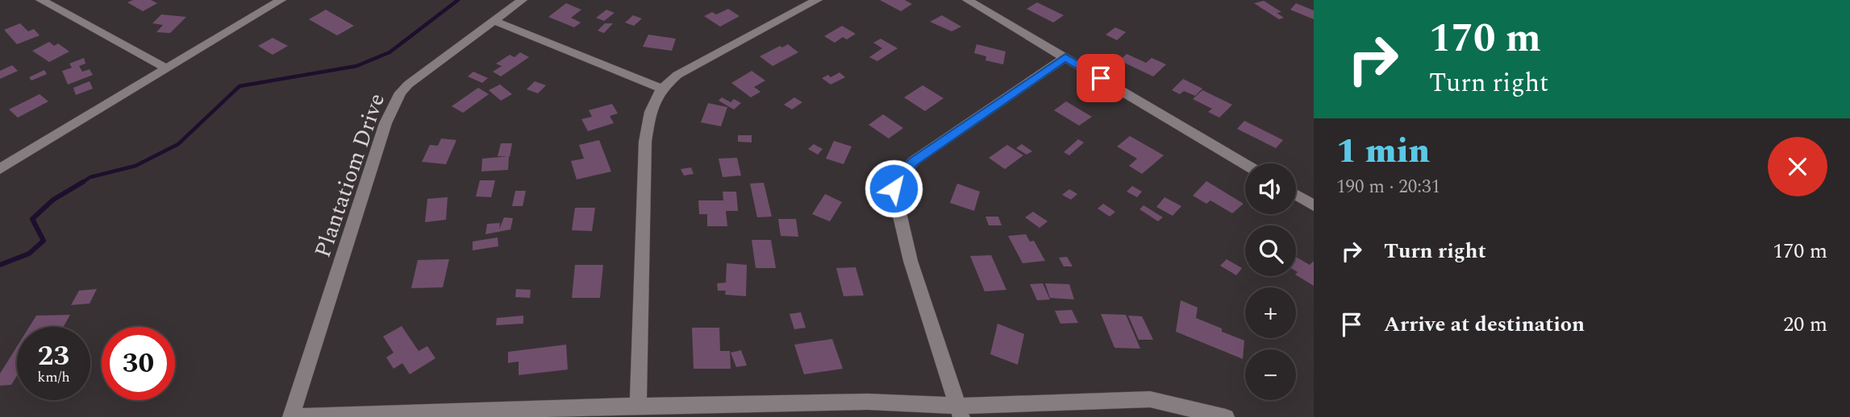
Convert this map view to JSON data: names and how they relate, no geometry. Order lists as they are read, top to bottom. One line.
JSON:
{"streets":{"street":["Plantatiom Drive"]},"page":{"turn":["170 m","Turn right"],"heading":["1 min","190 m · 20:31"],"map_buttons":["+","−"],"list":[{"name":"Turn right","value":"170 m"},{"name":"Arrive at destination","value":"20 m"}],"speed":"23 km/h","limit":"30"}}
